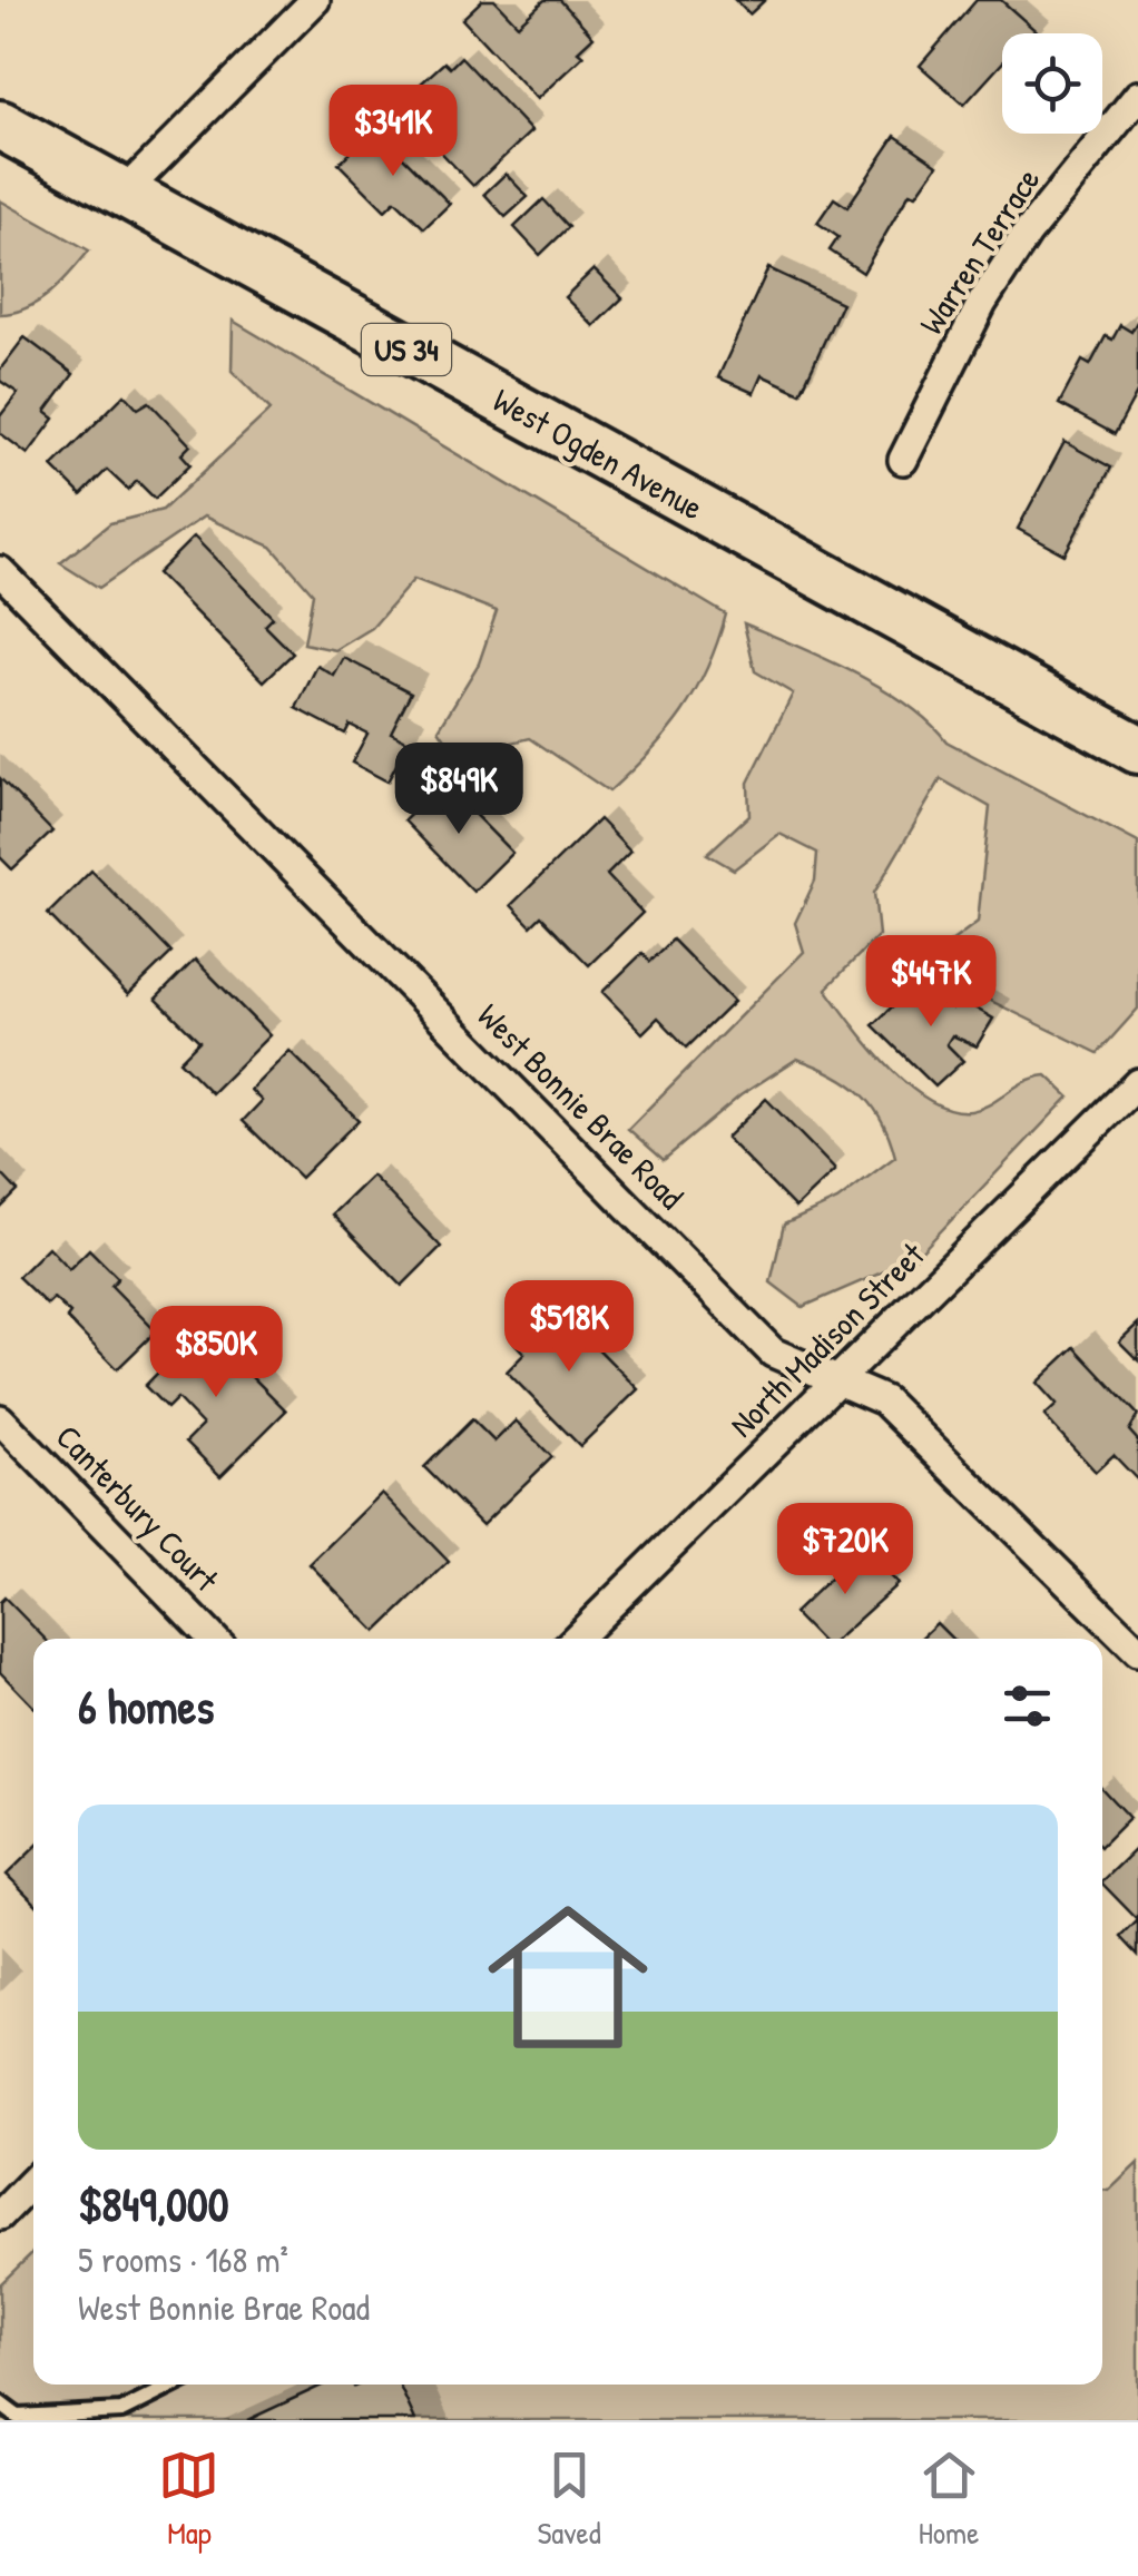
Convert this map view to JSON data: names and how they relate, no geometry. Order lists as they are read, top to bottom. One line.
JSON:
{"streets":{"main road":["US 34","West Ogden Avenue"],"street":["Warren Terrace","West Bonnie Brae Road","North Madison Street","Canterbury Court"]},"crossings":[["West Bonnie Brae Road","North Madison Street"]],"page":{"price":["$341K","$849K","$447K","$518K","$850K","$720K"],"heading":"6 homes","list":[{"name":"$849,000","note":"5 rooms · 168 m² · West Bonnie Brae Road"}],"tabs":["Map","Saved","Home"]}}
